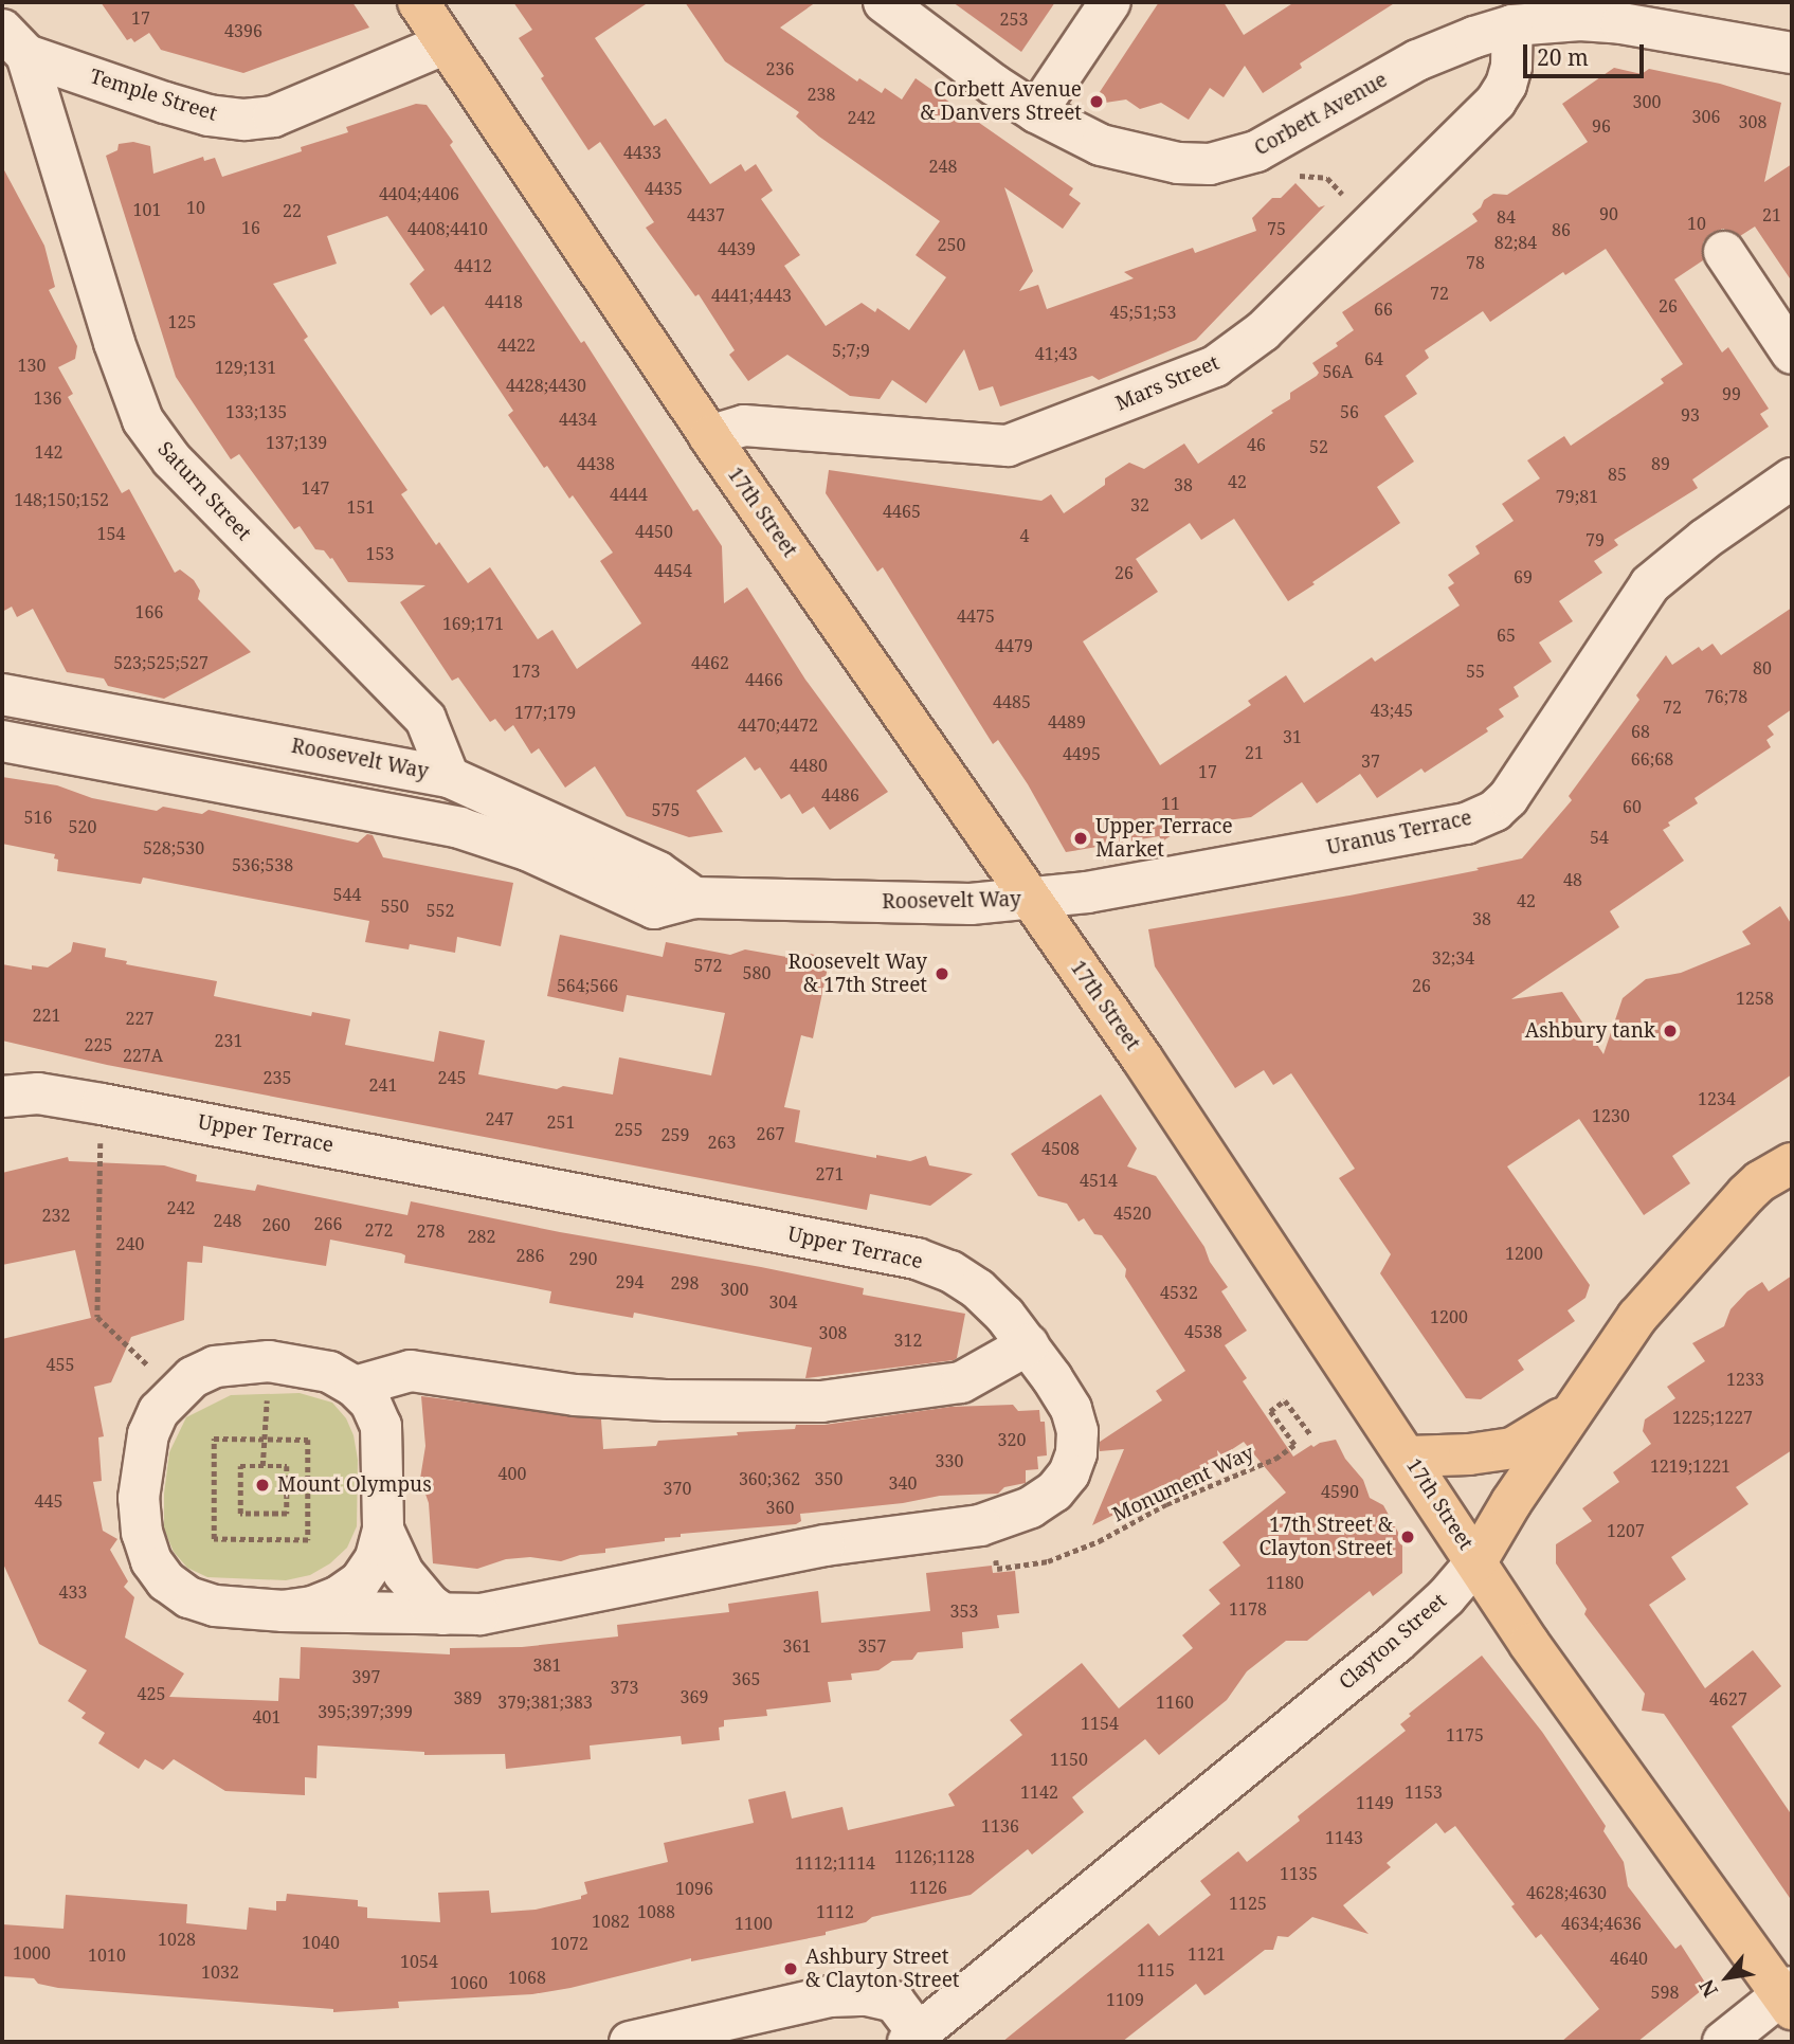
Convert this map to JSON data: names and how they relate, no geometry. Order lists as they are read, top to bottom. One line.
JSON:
{"streets":{"main road":["17th Street","Clayton Street"],"street":["Temple Street","Corbett Avenue","Mars Street","Saturn Street","Roosevelt Way","Uranus Terrace","Upper Terrace"],"path":["Monument Way"]},"crossings":[["Temple Street","Saturn Street"],["Temple Street","17th Street"],["Corbett Avenue","Mars Street"],["Mars Street","17th Street"],["Saturn Street","Roosevelt Way"],["17th Street","Roosevelt Way"],["17th Street","Uranus Terrace"],["17th Street","Clayton Street"],["Roosevelt Way","Uranus Terrace"]],"places":["Corbett Avenue & Danvers Street","Upper Terrace Market","Roosevelt Way & 17th Street","Ashbury tank","Mount Olympus","17th Street & Clayton Street","Ashbury Street & Clayton Street"],"house_numbers":["17","253","4396","236","238","300","306","242","308","96","4433","248","4435","4404;4406","10","101","22","90","4437","21","84","10","16","4408;4410","75","86","82;84","250","4439","78","4412","72","4441;4443","4418","26","66","45;51;53","125","4422","5;7;9","41;43","64","130","129;131","56A","4428;4430","99","136","133;135","56","93","4434","137;139","46","52","142","4438","89","85","42","38","147","4444","79;81","148;150;152","32","151","4465","4450","154","4","79","153","4454","26","69","166","4475","169;171","65","4479","523;525;527","4462","80","173","55","4466","76;78","4485","72","43;45","177;179","4489","4470;4472","68","31","21","4495","66;68","37","4480","17","4486","11","60","575","516","520","54","528;530","536;538","48","544","42","550","552","38","32;34","572","580","564;566","26","1258","221","227","231","225","227A","235","245","241","1234","1230","247","251","255","267","259","263","4508","271","4514","242","4520","232","248","266","260","272","278","282","240","1200","286","290","294","298","300","4532","304","1200","4538","308","312","455","1233","1225;1227","320","330","1219;1221","400","360;362","350","340","370","4590","445","360","1207","1180","433","1178","353","361","357","381","397","365","373","425","369","389","4627","379;381;383","1160","395;397;399","401","1154","1175","1150","1142","1153","1149","1136","1143","1126;1128","1112;1114","1135","1126","1096","4628;4630","1125","1088","1112","1082","1100","4634;4636","1028","1040","1072","1000","1121","1010","4640","1054","1115","1032","1068","1060","598","1109"],"scale_bar":"20 m","north":"bottom left"}
